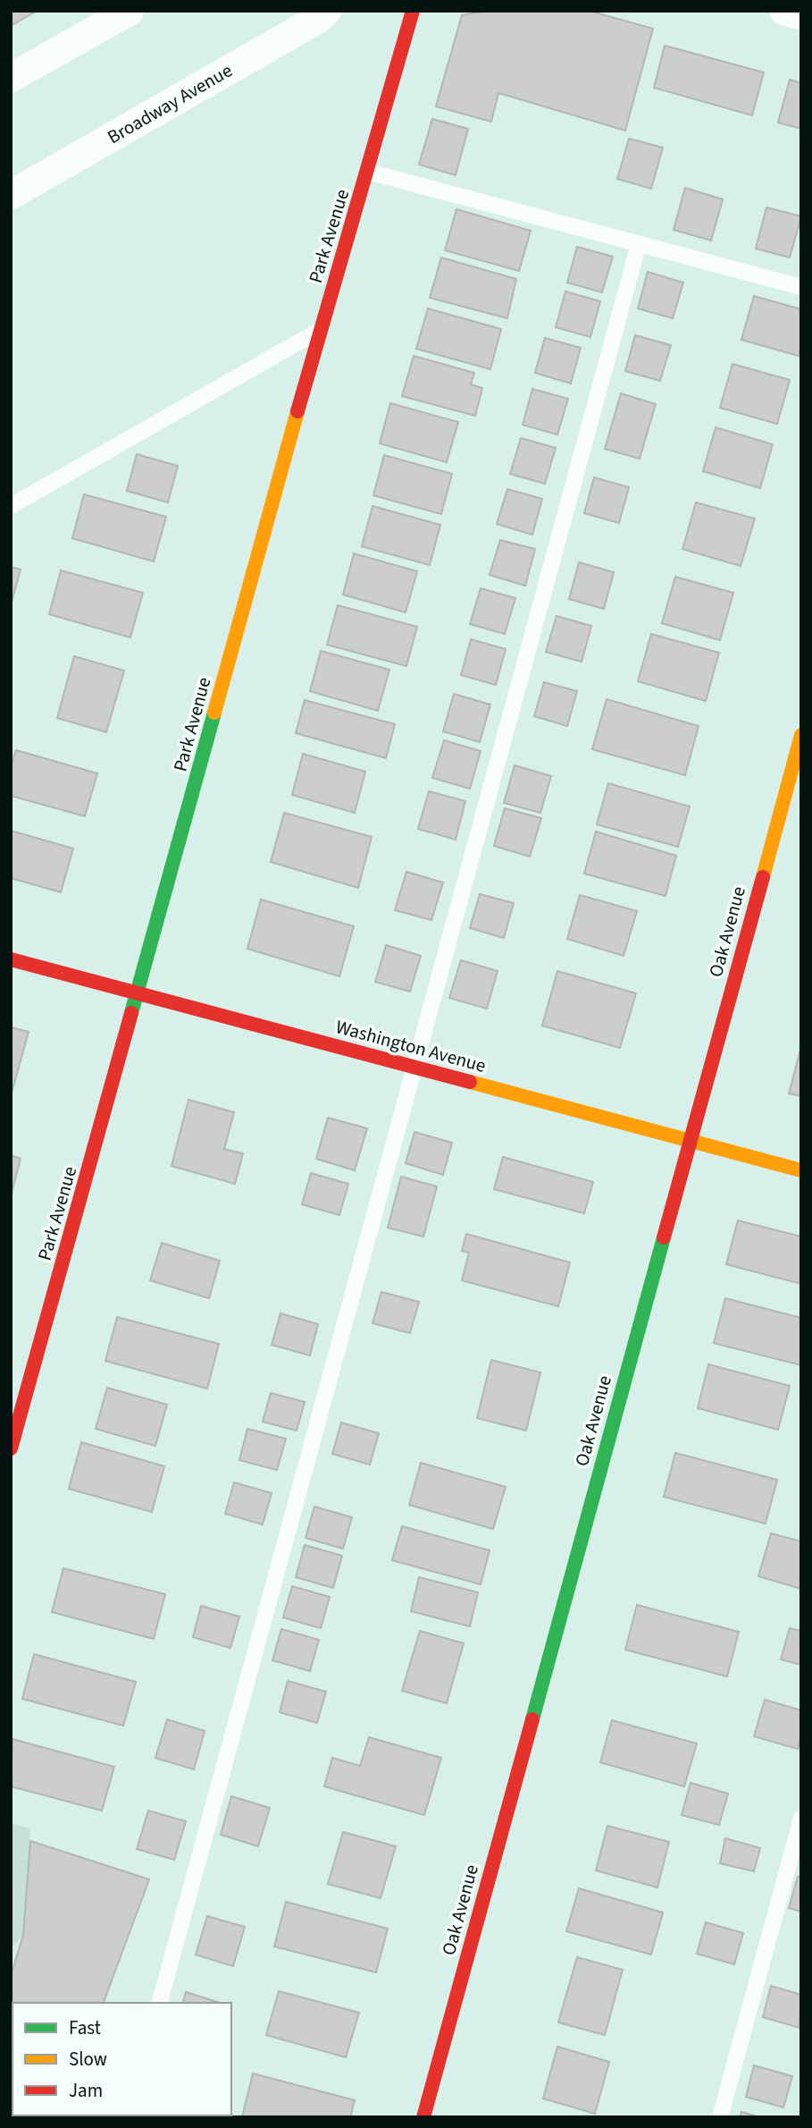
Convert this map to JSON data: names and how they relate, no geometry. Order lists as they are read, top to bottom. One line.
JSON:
{"streets":{"street":["Broadway Avenue","Park Avenue","Oak Avenue","Washington Avenue"]},"crossings":[["Park Avenue","Washington Avenue"],["Oak Avenue","Washington Avenue"]],"legend":["Fast","Slow","Jam"]}
